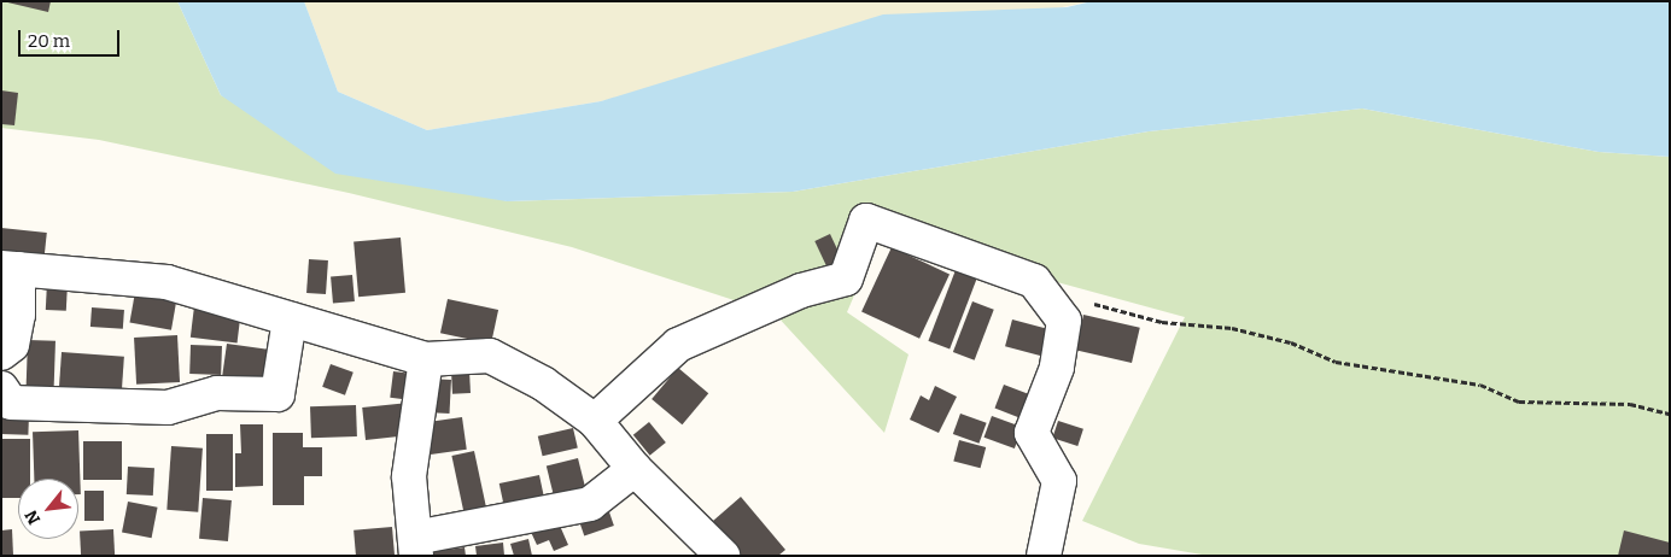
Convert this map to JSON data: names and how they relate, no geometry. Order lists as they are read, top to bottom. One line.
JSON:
{"scale_bar":"20 m","north":"bottom left"}
